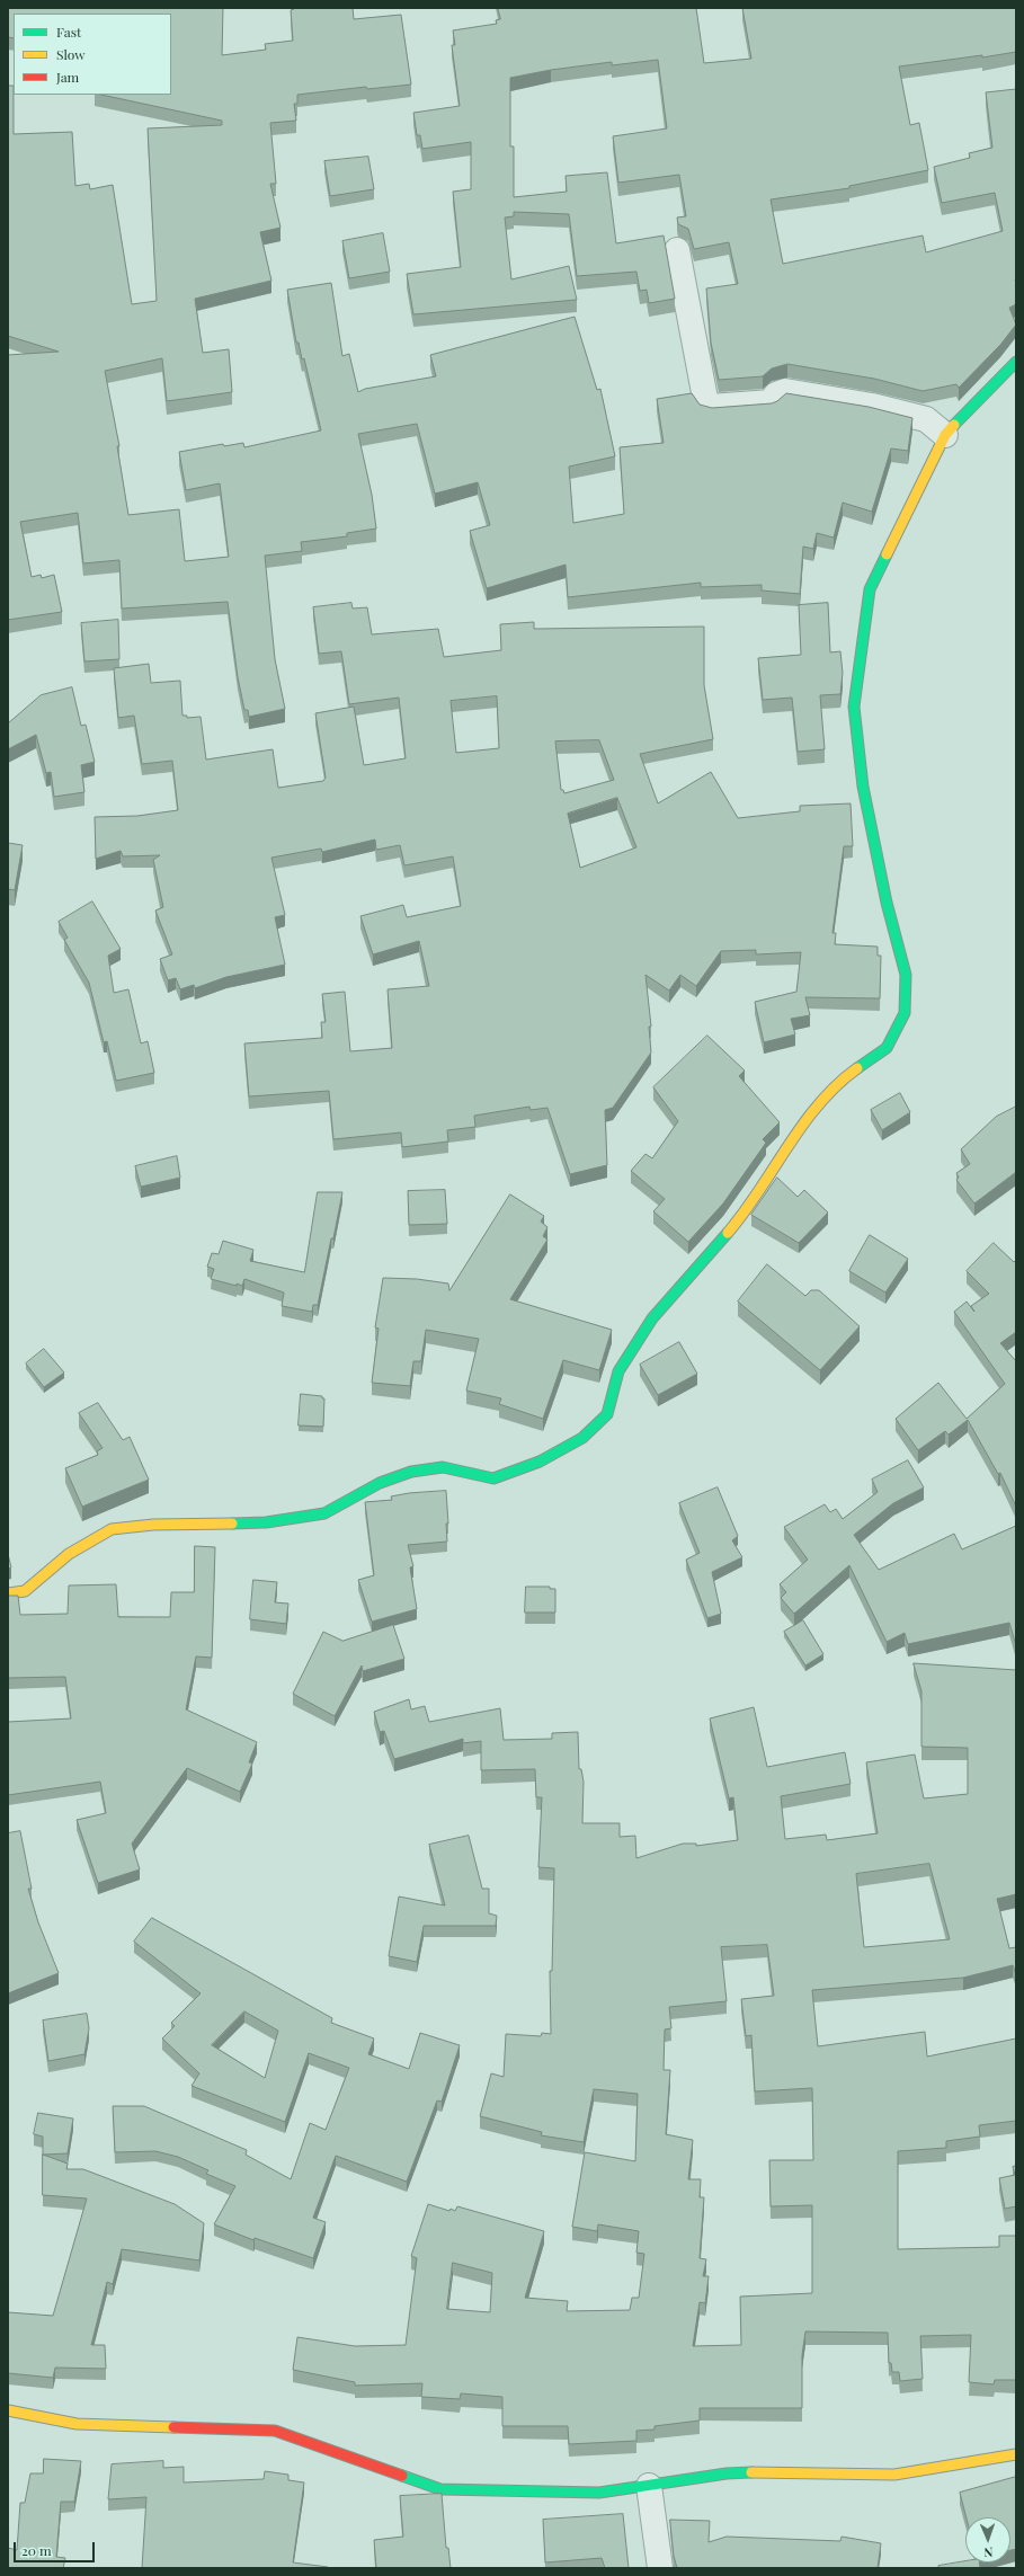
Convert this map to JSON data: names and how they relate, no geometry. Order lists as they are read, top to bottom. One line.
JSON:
{"legend":["Fast","Slow","Jam"],"scale_bar":"20 m","north":"bottom"}
